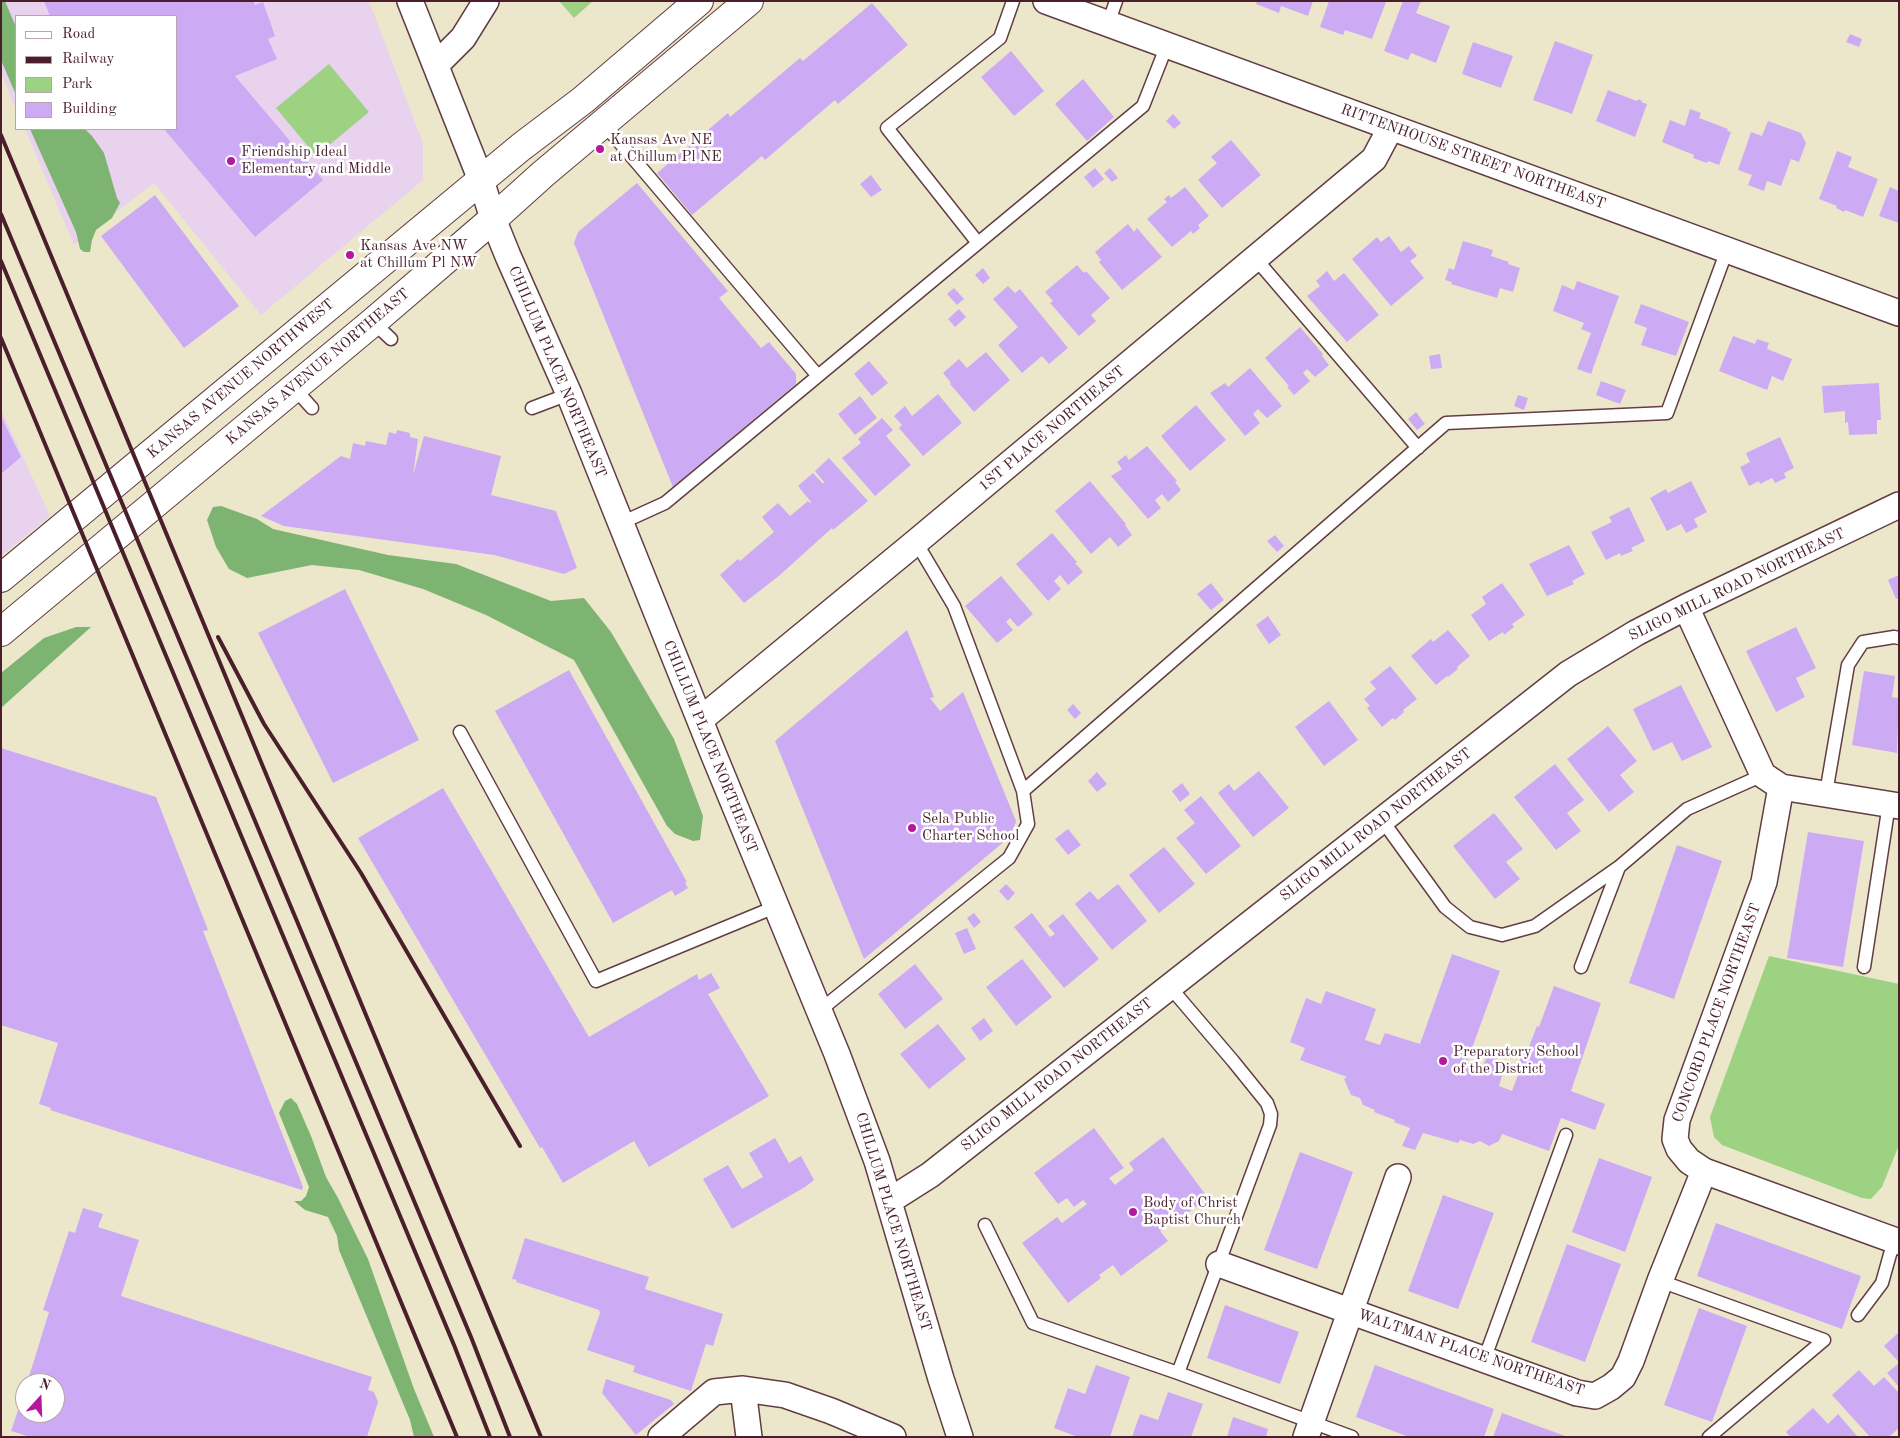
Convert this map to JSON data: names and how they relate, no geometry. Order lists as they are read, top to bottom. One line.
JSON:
{"streets":{"street":["RITTENHOUSE STREET NORTHEAST","KANSAS AVENUE NORTHEAST","CHILLUM PLACE NORTHEAST","KANSAS AVENUE NORTHWEST","1ST PLACE NORTHEAST","SLIGO MILL ROAD NORTHEAST","CONCORD PLACE NORTHEAST","WALTMAN PLACE NORTHEAST"]},"crossings":[["RITTENHOUSE STREET NORTHEAST","1ST PLACE NORTHEAST"],["KANSAS AVENUE NORTHEAST","CHILLUM PLACE NORTHEAST"],["CHILLUM PLACE NORTHEAST","KANSAS AVENUE NORTHWEST"],["CHILLUM PLACE NORTHEAST","1ST PLACE NORTHEAST"],["CHILLUM PLACE NORTHEAST","SLIGO MILL ROAD NORTHEAST"],["CONCORD PLACE NORTHEAST","WALTMAN PLACE NORTHEAST"]],"places":["Kansas Ave NE at Chillum Pl NE","Friendship Ideal Elementary and Middle","Kansas Ave NW at Chillum Pl NW","Sela Public Charter School","Preparatory School of the District","Body of Christ Baptist Church"],"legend":["Road","Railway","Park","Building"],"north":"top"}
